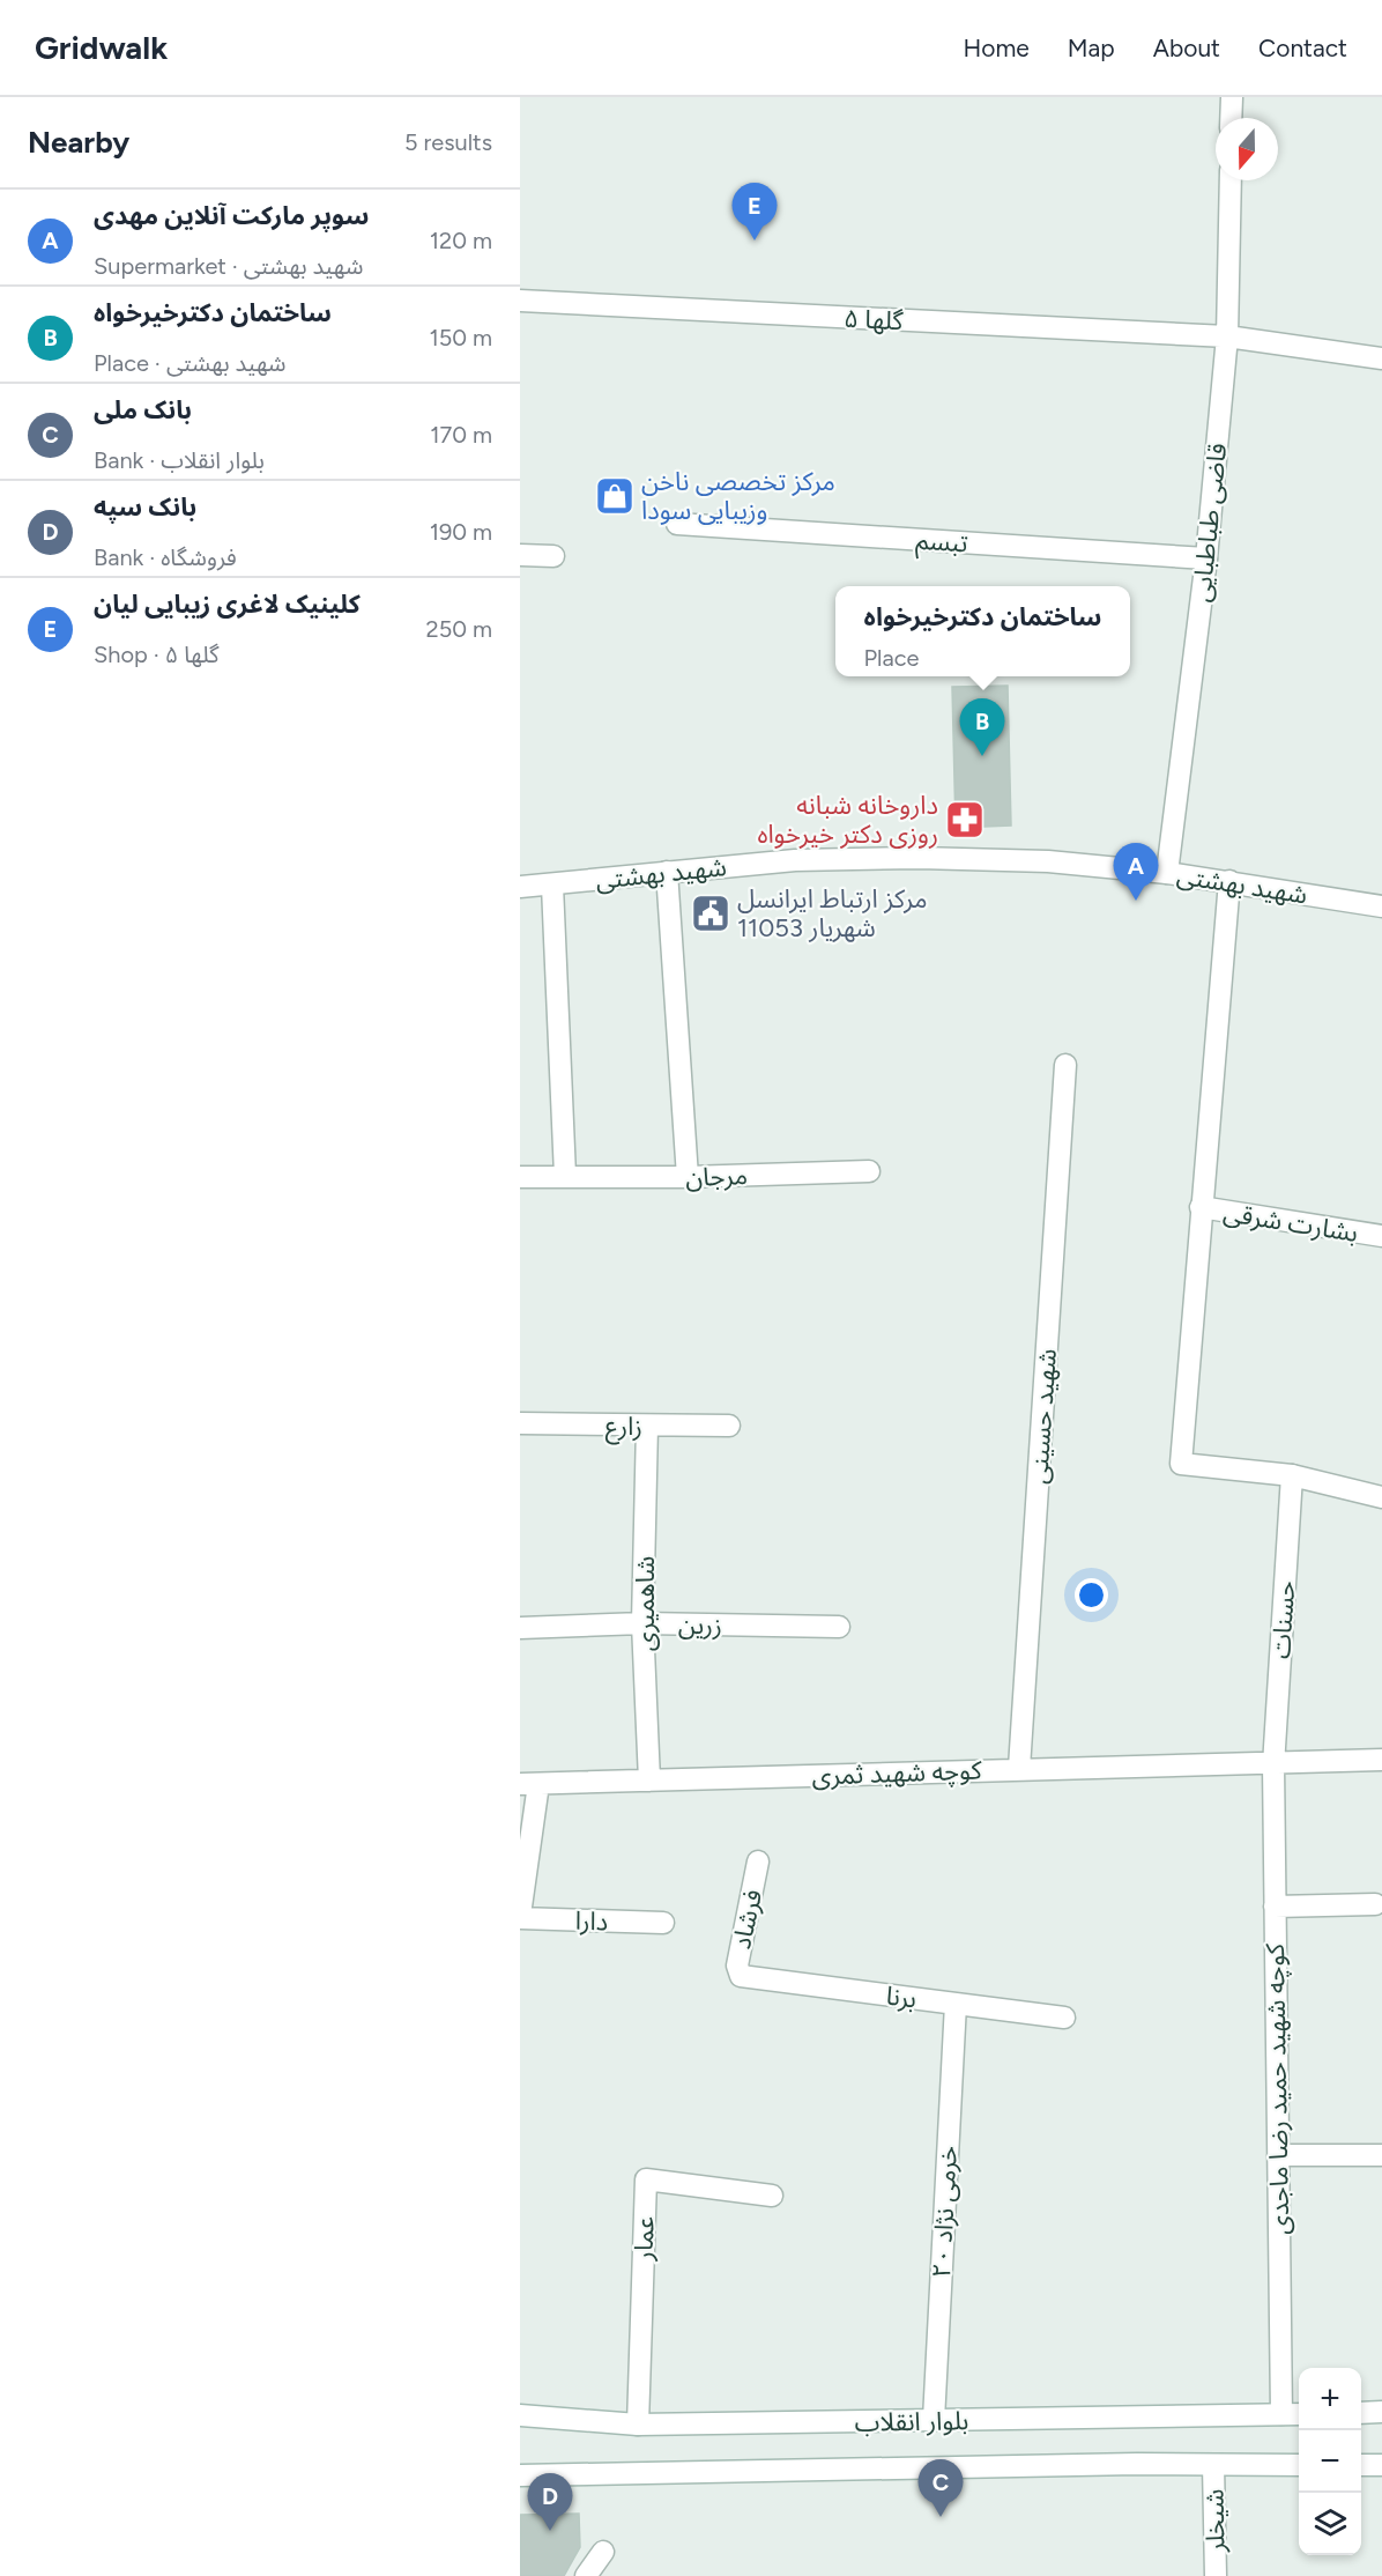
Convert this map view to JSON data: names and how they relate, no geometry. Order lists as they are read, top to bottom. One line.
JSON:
{"streets":{"street":["گلها ۵","قاضی طباطبایی","تبسم","شهید بهشتی","مرجان","بشارت شرقی","شهید حسینی","زارع","شاهمیری","حسنات","زرین","کوچه شهید ثمری","فرشاد","دارا","برنا","کوچه شهید حمید رضا ماجدی","خرمی نژاد ۲۰","عمار","بلوار انقلاب","شیخلر"]},"crossings":[["گلها ۵","قاضی طباطبایی"],["قاضی طباطبایی","تبسم"],["قاضی طباطبایی","شهید بهشتی"],["شهید حسینی","کوچه شهید ثمری"],["زارع","شاهمیری"],["شاهمیری","زرین"],["شاهمیری","کوچه شهید ثمری"],["حسنات","کوچه شهید ثمری"],["حسنات","کوچه شهید حمید رضا ماجدی"],["کوچه شهید ثمری","کوچه شهید حمید رضا ماجدی"],["فرشاد","برنا"],["برنا","خرمی نژاد ۲۰"],["کوچه شهید حمید رضا ماجدی","بلوار انقلاب"],["خرمی نژاد ۲۰","بلوار انقلاب"],["عمار","بلوار انقلاب"],["بلوار انقلاب","شیخلر"]],"places":{"shop":["مرکز تخصصی ناخن وزیبایی سودا"],"pharmacy":["داروخانه شبانه روزی دکتر خیرخواه"],"public building":["مرکز ارتباط ایرانسل 11053 شهریار"]},"north":"bottom","page":{"header":"Gridwalk","nav":["Home","Map","About","Contact"],"heading":["Nearby","5 results"],"pins":["E","B","A","C","D"],"list":[{"mark":"A","name":"سوپر مارکت آنلاین مهدی","note":"Supermarket · شهید بهشتی","value":"120 m"},{"mark":"B","name":"ساختمان دکترخیرخواه","note":"Place · شهید بهشتی","value":"150 m"},{"mark":"C","name":"بانک ملی","note":"Bank · بلوار انقلاب","value":"170 m"},{"mark":"D","name":"بانک سپه","note":"Bank · فروشگاه","value":"190 m"},{"mark":"E","name":"کلینیک لاغری زیبایی لیان","note":"Shop · گلها ۵","value":"250 m"}],"popup":["ساختمان دکترخیرخواه","Place"],"map_buttons":["+","−"]}}
